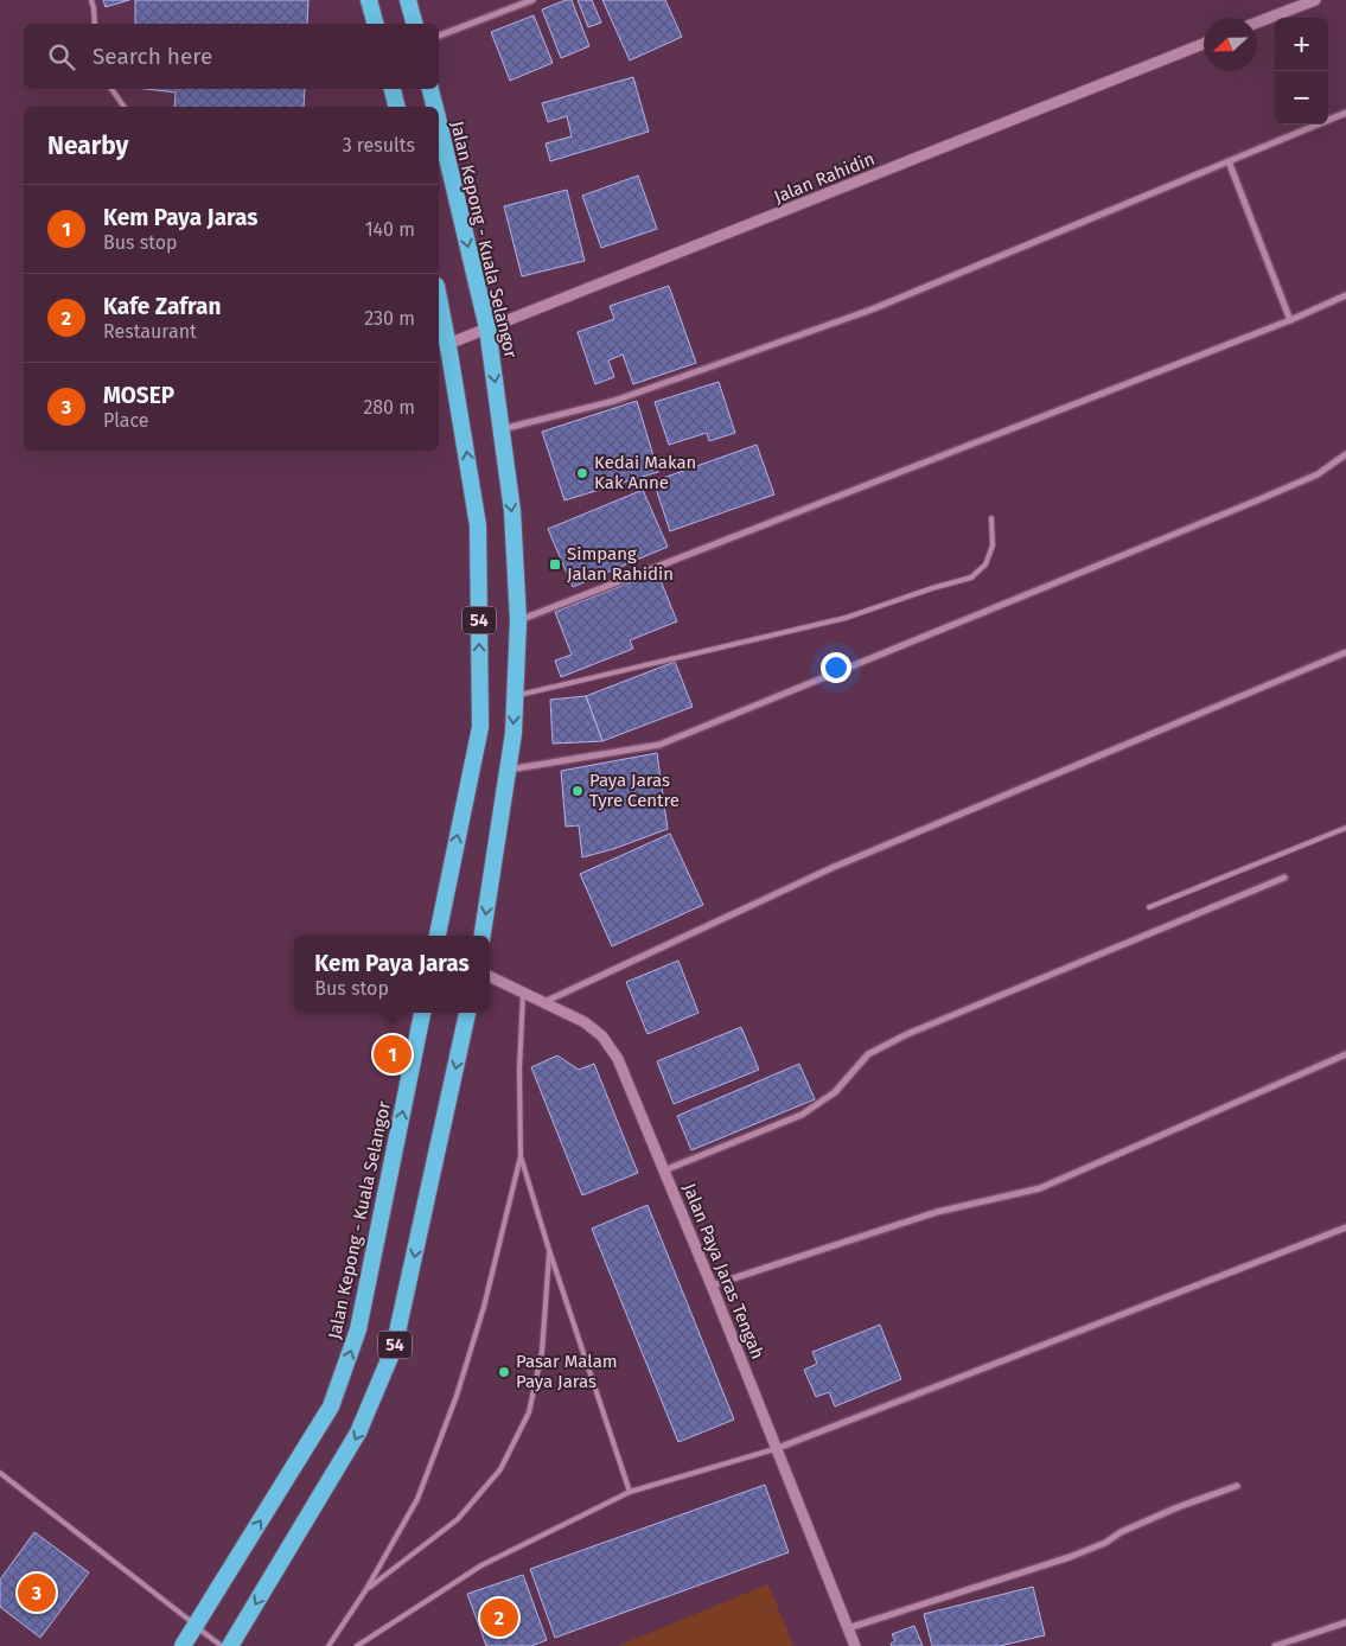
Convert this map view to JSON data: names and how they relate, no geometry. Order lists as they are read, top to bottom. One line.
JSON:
{"streets":{"highway":["Jalan Kepong - Kuala Selangor","54"],"street":["Jalan Rahidin","Jalan Paya Jaras Tengah"]},"crossings":[["Jalan Rahidin","Jalan Kepong - Kuala Selangor"],["Jalan Rahidin","54"]],"places":{"other":["Kedai Makan Kak Anne","Paya Jaras Tyre Centre","Pasar Malam Paya Jaras"],"transit":["Simpang Jalan Rahidin"]},"north":"left","page":{"map_buttons":["+","−"],"search":"Search here","heading":["Nearby","3 results"],"list":[{"mark":"1","name":"Kem Paya Jaras","note":"Bus stop","value":"140 m"},{"mark":"2","name":"Kafe Zafran","note":"Restaurant","value":"230 m"},{"mark":"3","name":"MOSEP","note":"Place","value":"280 m"}],"popup":["Kem Paya Jaras","Bus stop"],"pins":["1","3","2"]}}
